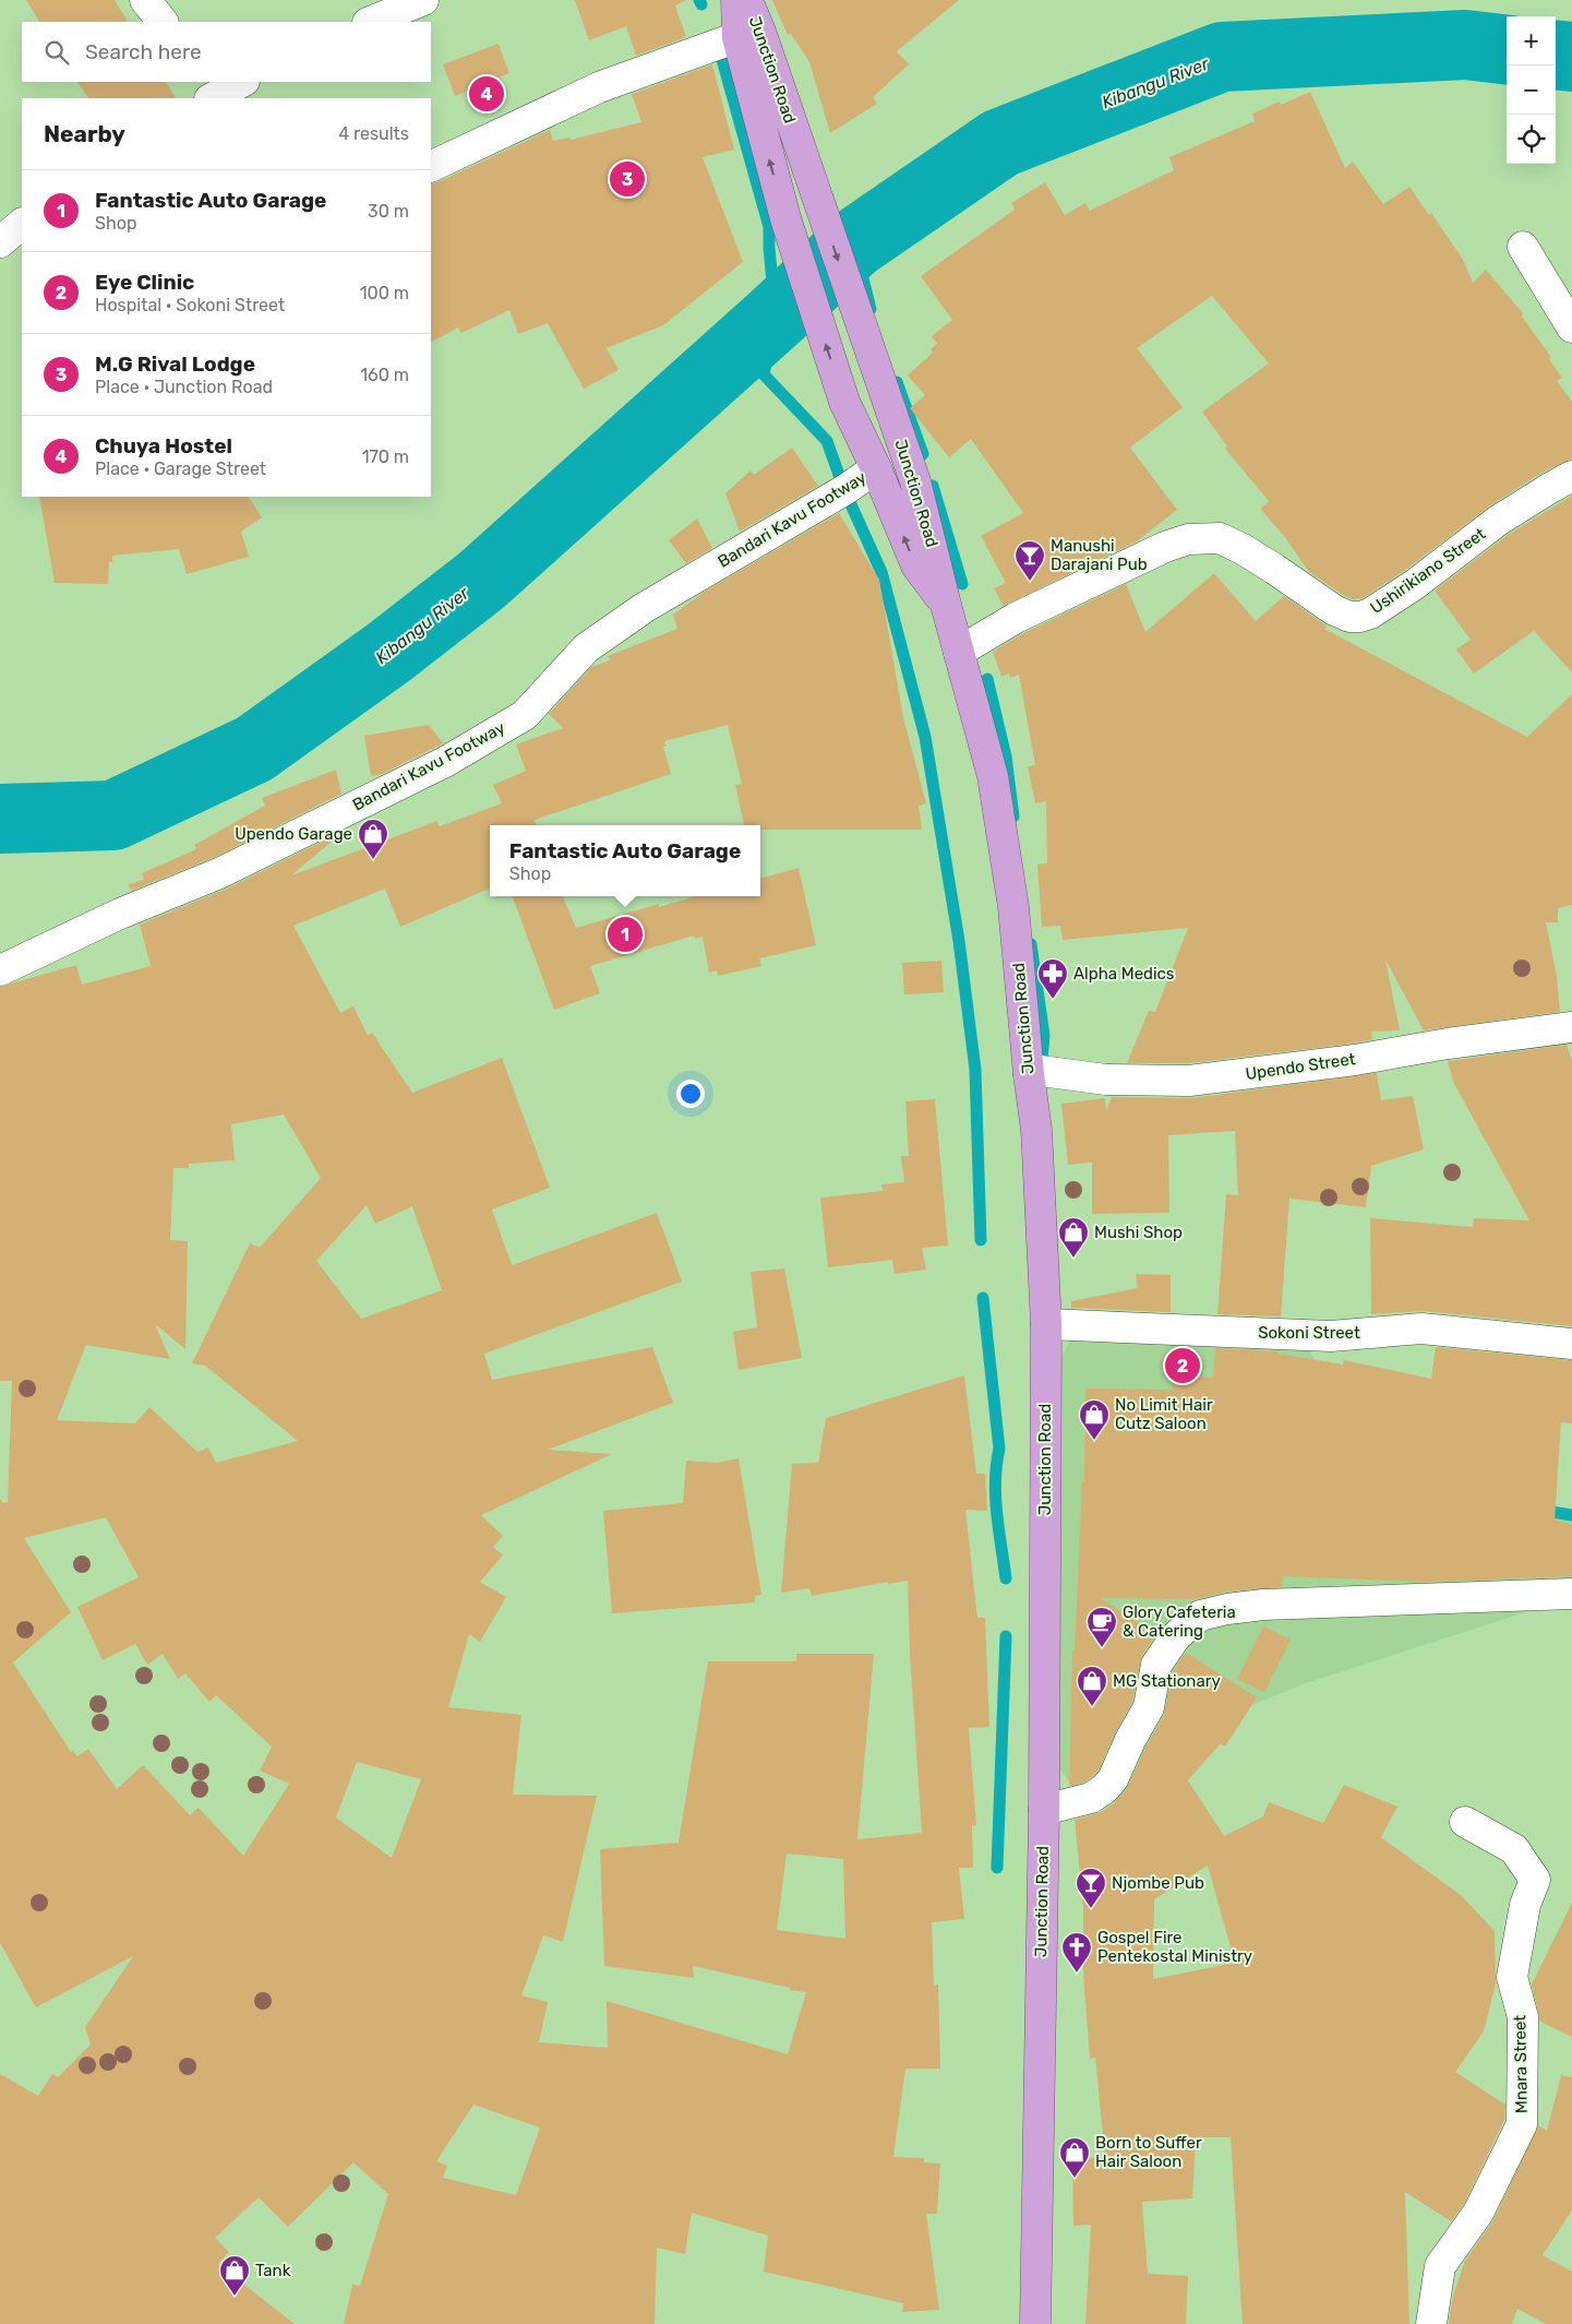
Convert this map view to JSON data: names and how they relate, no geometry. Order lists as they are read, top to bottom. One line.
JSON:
{"streets":{"main road":["Junction Road"],"street":["Bandari Kavu Footway","Ushirikiano Street","Upendo Street","Sokoni Street","Mnara Street"]},"crossings":[["Junction Road","Bandari Kavu Footway"],["Junction Road","Ushirikiano Street"],["Junction Road","Upendo Street"],["Junction Road","Sokoni Street"]],"water":["Kibangu River"],"places":{"bar":["Manushi Darajani Pub","Njombe Pub"],"shop":["Upendo Garage","Mushi Shop","No Limit Hair Cutz Saloon","MG Stationary","Born to Suffer Hair Saloon","Tank"],"pharmacy":["Alpha Medics"],"cafe":["Glory Cafeteria & Catering"],"church":["Gospel Fire Pentekostal Ministry"]},"page":{"map_buttons":["+","−"],"search":"Search here","pins":["4","3","1","2"],"heading":["Nearby","4 results"],"list":[{"mark":"1","name":"Fantastic Auto Garage","note":"Shop","value":"30 m"},{"mark":"2","name":"Eye Clinic","note":"Hospital · Sokoni Street","value":"100 m"},{"mark":"3","name":"M.G Rival Lodge","note":"Place · Junction Road","value":"160 m"},{"mark":"4","name":"Chuya Hostel","note":"Place · Garage Street","value":"170 m"}],"popup":["Fantastic Auto Garage","Shop"]}}
